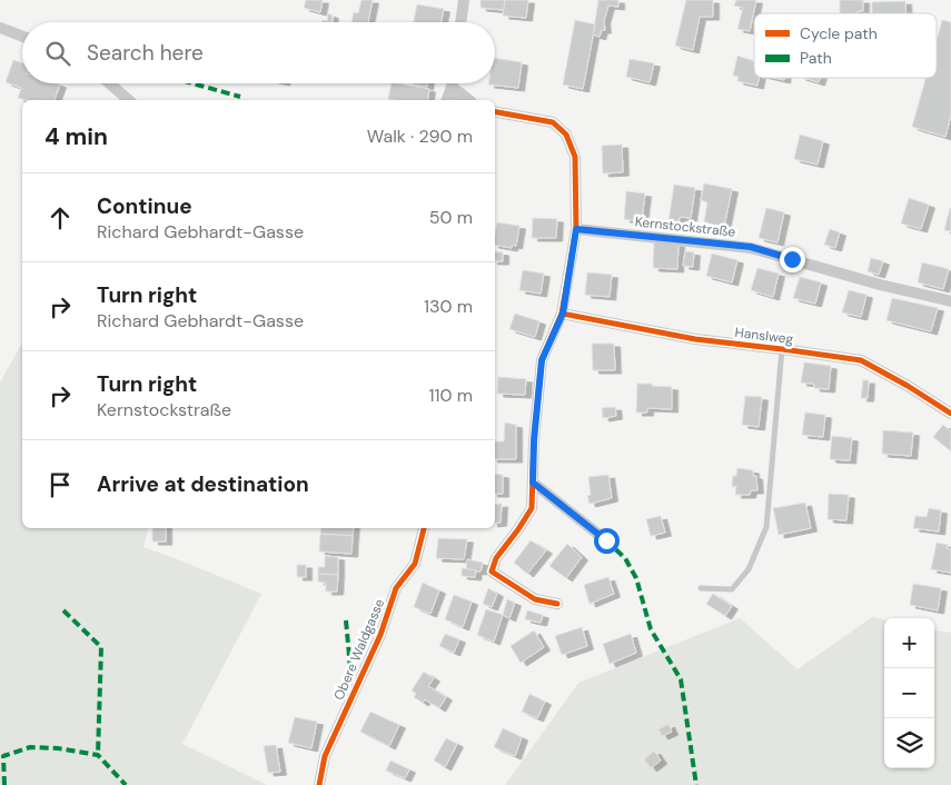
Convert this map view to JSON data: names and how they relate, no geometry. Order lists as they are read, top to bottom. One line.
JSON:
{"streets":{"street":["Kernstockstraße","Hanslweg","Obere Waldgasse"]},"legend":["Cycle path","Path"],"page":{"search":"Search here","heading":["4 min","Walk · 290 m"],"list":[["Continue","Richard Gebhardt-Gasse","50 m"],["Turn right","Richard Gebhardt-Gasse","130 m"],["Turn right","Kernstockstraße","110 m"],"Arrive at destination"],"map_buttons":["+","−"]}}
